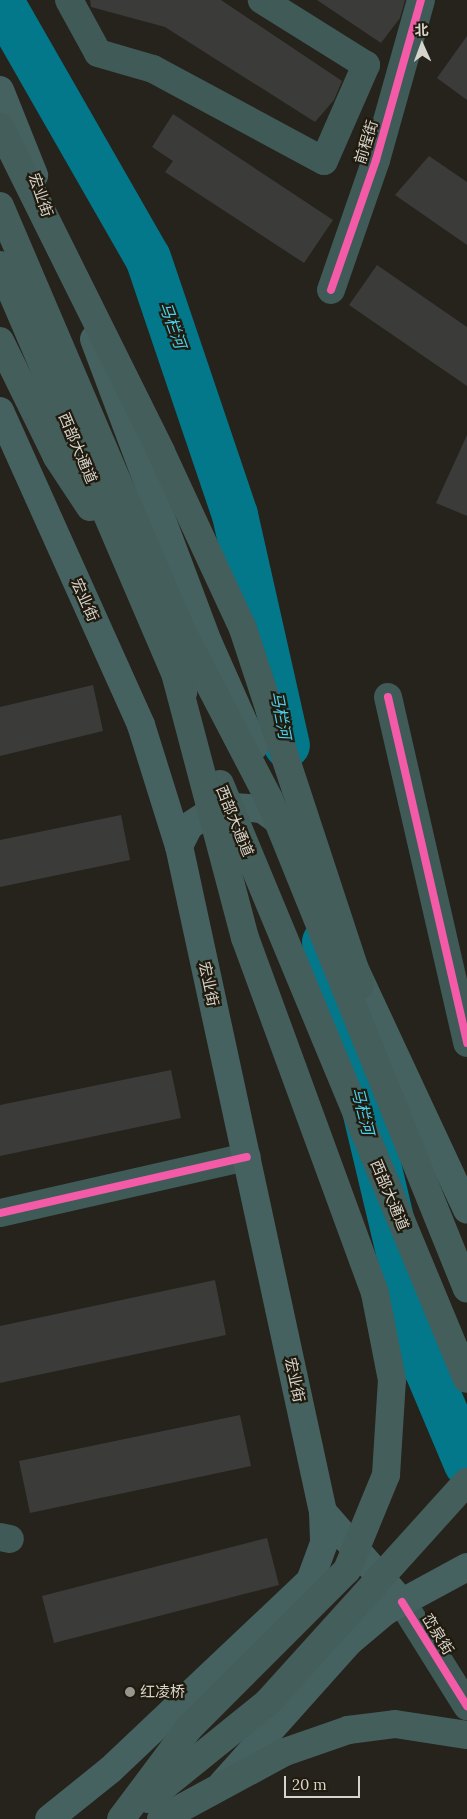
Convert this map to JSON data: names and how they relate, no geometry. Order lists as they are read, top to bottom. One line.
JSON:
{"streets":{"highway":["西部大通道"],"main road":["宏业街"],"street":["前程街","峦泉街"]},"water":["马栏河"],"places":["红凌桥"],"scale_bar":"20 m","north":"top"}
